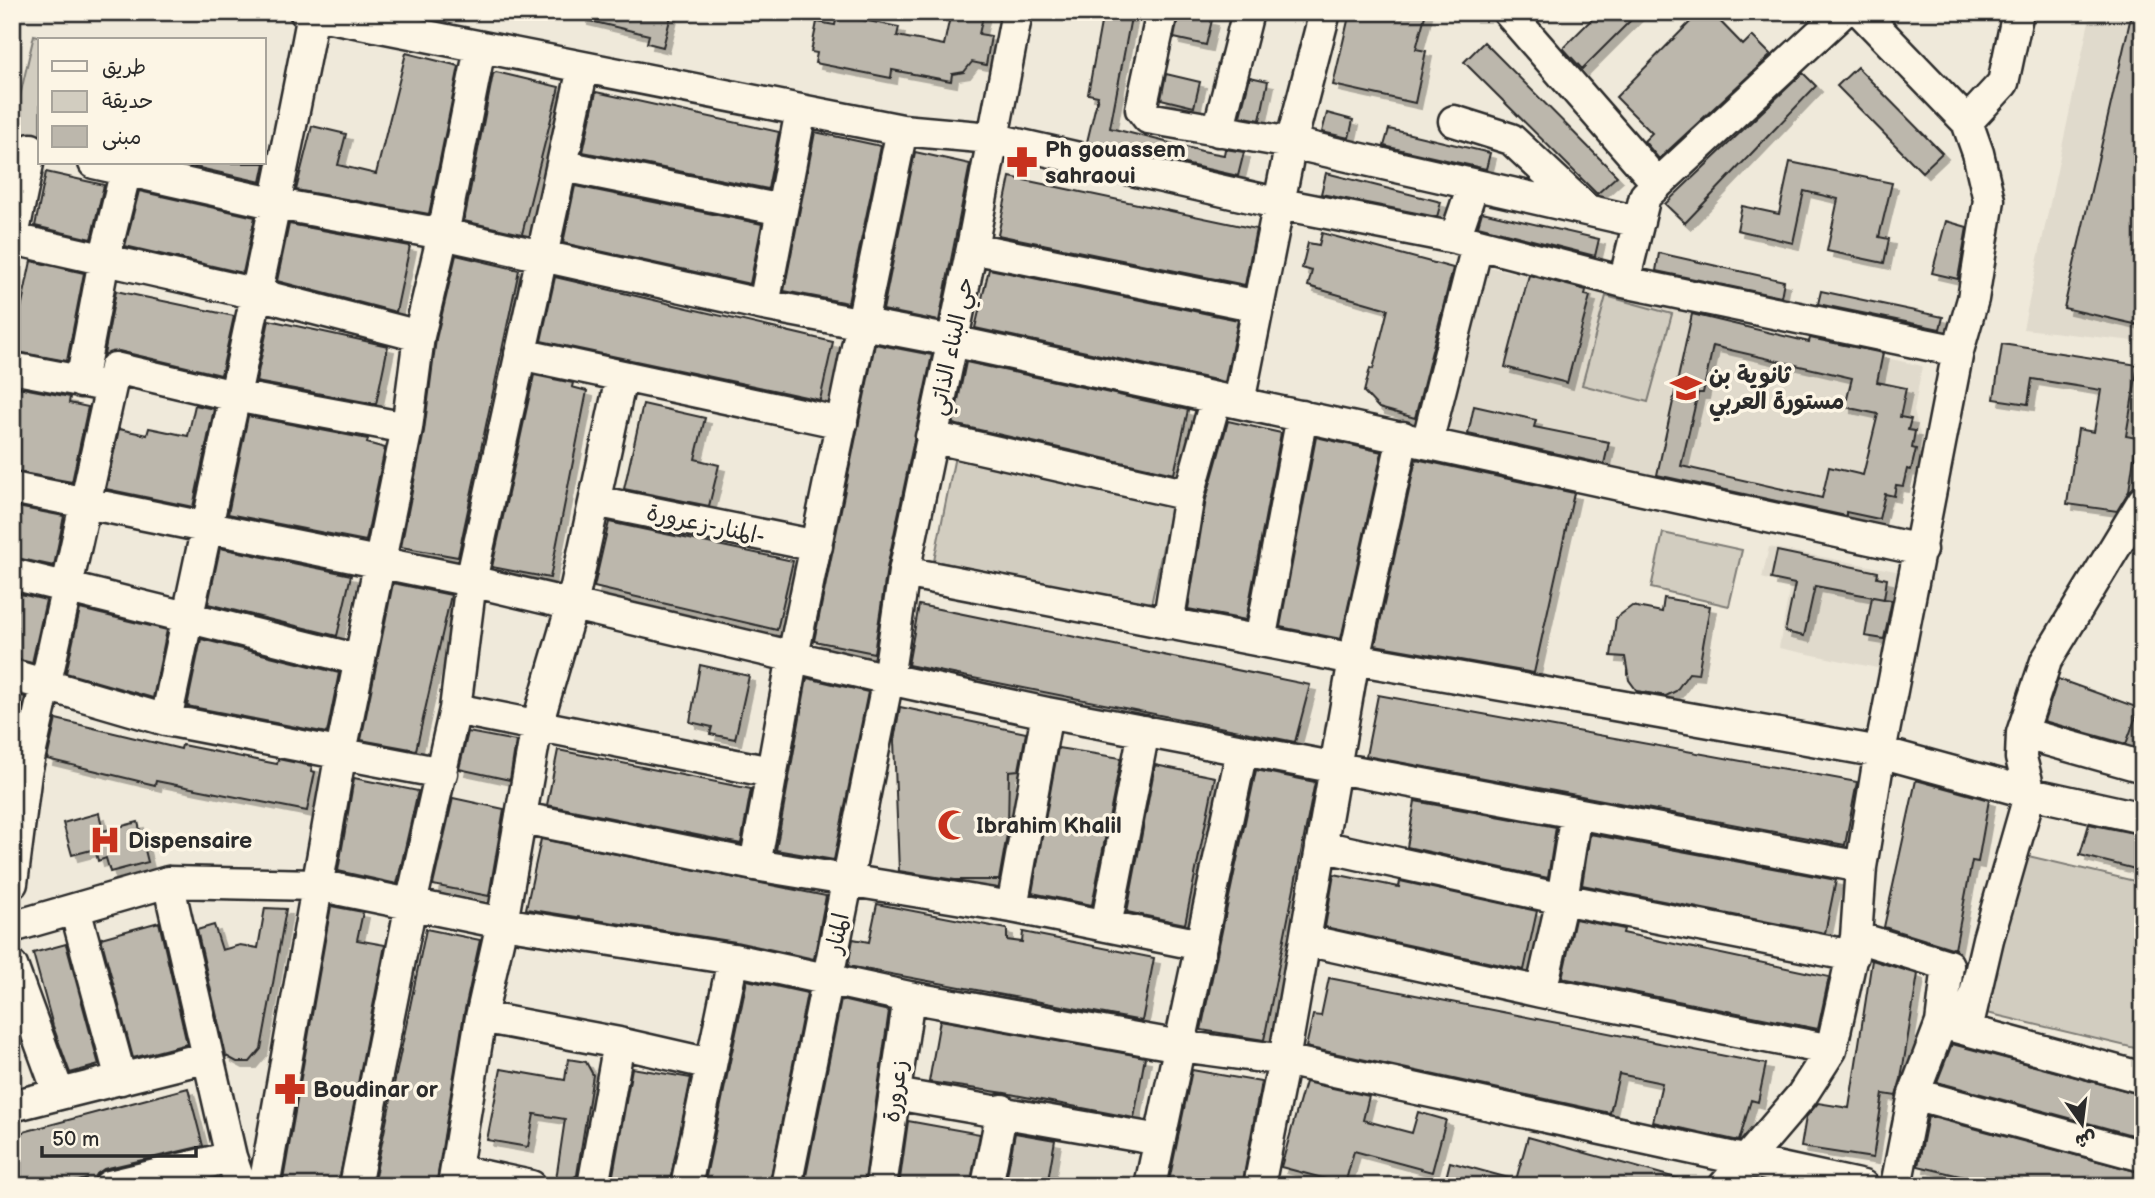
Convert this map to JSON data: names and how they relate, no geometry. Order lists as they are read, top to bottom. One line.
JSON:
{"streets":{"street":["حي البناء الذاتي","المنار-زعرورة-","المنار","زعرورة"]},"crossings":[["حي البناء الذاتي","المنار"]],"places":{"pharmacy":["Ph gouassem sahraoui","Boudinar or"],"school or university":["ثانوية بن مستورة العربي"],"mosque":["Ibrahim Khalil"],"hospital":["Dispensaire"]},"legend":["طريق","حديقة","مبنى"],"scale_bar":"50 m","north":"bottom"}
